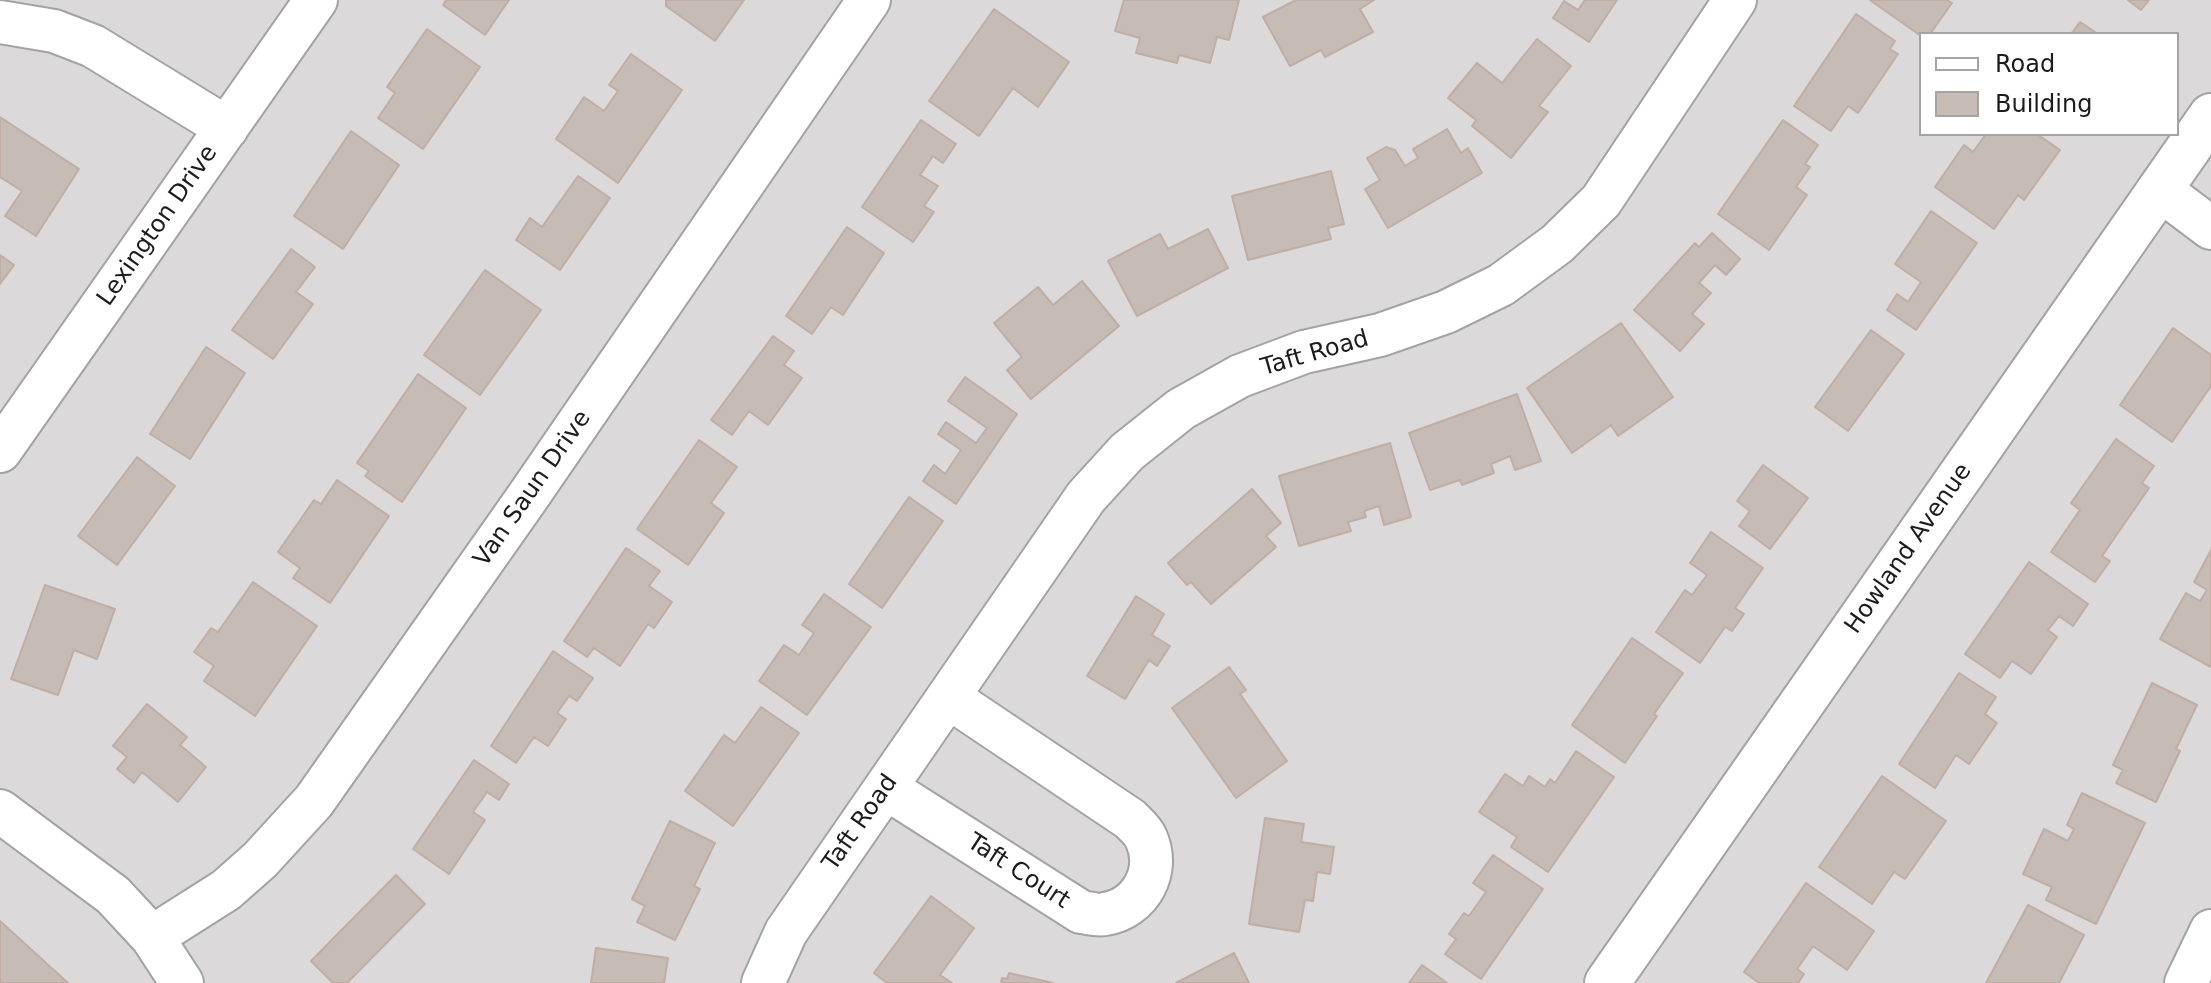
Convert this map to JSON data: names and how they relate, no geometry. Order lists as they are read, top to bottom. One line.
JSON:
{"streets":{"street":["Lexington Drive","Taft Road","Van Saun Drive","Howland Avenue","Taft Court"]},"crossings":[["Taft Road","Taft Court"]],"legend":["Road","Building"]}
